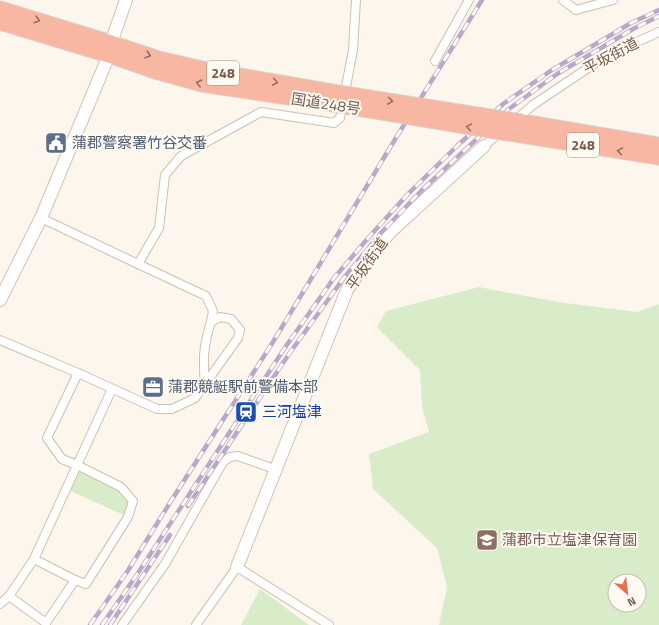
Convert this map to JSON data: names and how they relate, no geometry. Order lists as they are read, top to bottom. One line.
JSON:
{"streets":{"highway":["248","国道248号"],"street":["平坂街道"]},"places":{"public building":["蒲郡警察署竹谷交番"],"office":["蒲郡競艇駅前警備本部"],"station":["三河塩津"],"school or university":["蒲郡市立塩津保育園"]},"north":"bottom right"}
